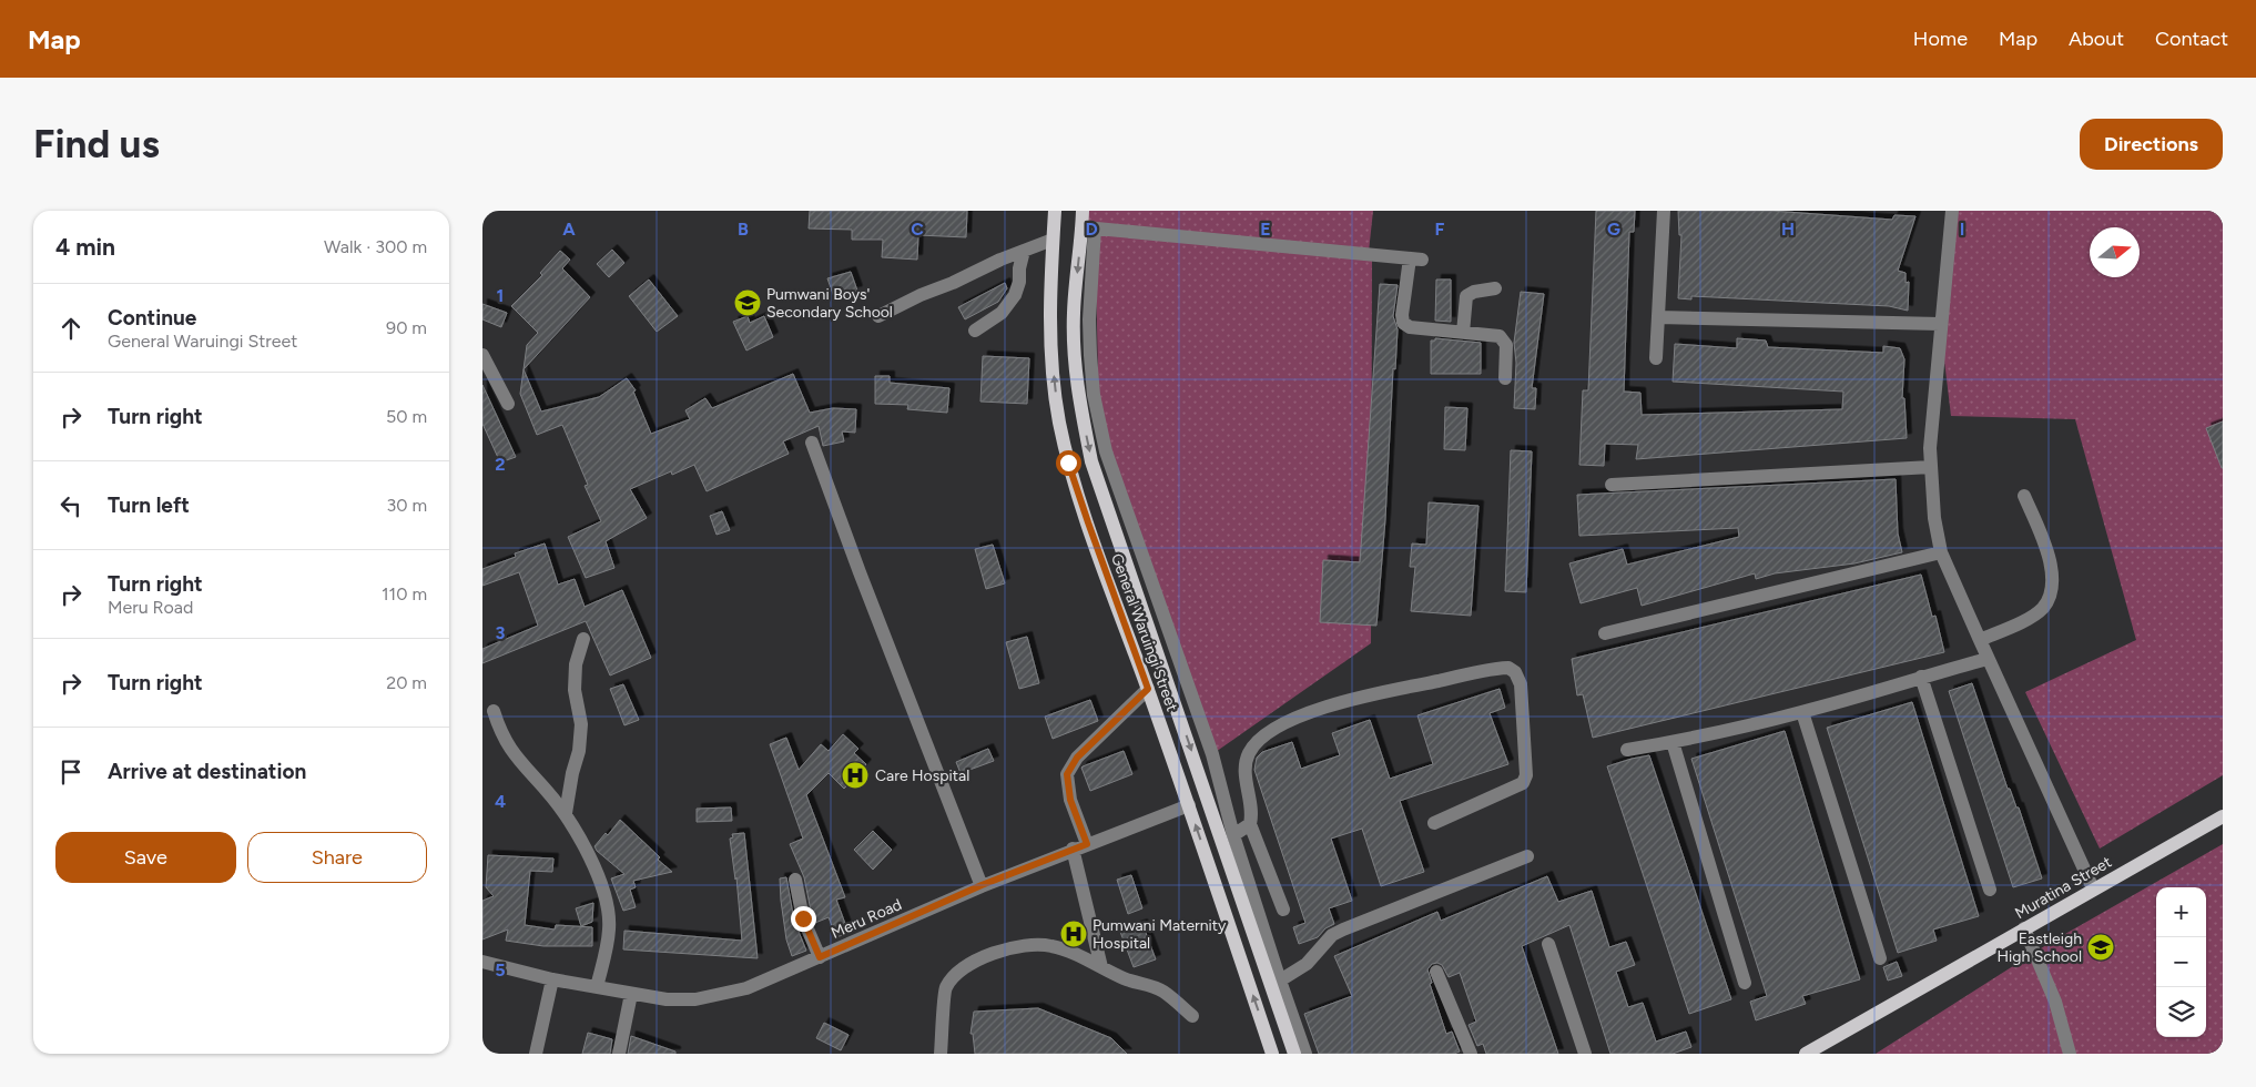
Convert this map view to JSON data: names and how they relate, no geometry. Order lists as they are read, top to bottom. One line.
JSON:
{"streets":{"main road":["General Waruingi Street","Muratina Street"],"street":["Meru Road"]},"crossings":[["General Waruingi Street","Meru Road"]],"places":{"school or university":["Pumwani Boys' Secondary School","Eastleigh High School"],"hospital":["Care Hospital","Pumwani Maternity Hospital"]},"north":"right","page":{"header":"Map","nav":["Home","Map","About","Contact"],"buttons":["Directions",["Save","Share"]],"title":"Find us","heading":["4 min","Walk · 300 m"],"list":[["Continue","General Waruingi Street","90 m"],["Turn right","50 m"],["Turn left","30 m"],["Turn right","Meru Road","110 m"],["Turn right","20 m"],"Arrive at destination"],"map_buttons":["+","−"]},"grid":{"columns":["A","B","C","D","E","F","G","H","I"],"rows":["1","2","3","4","5"]}}
